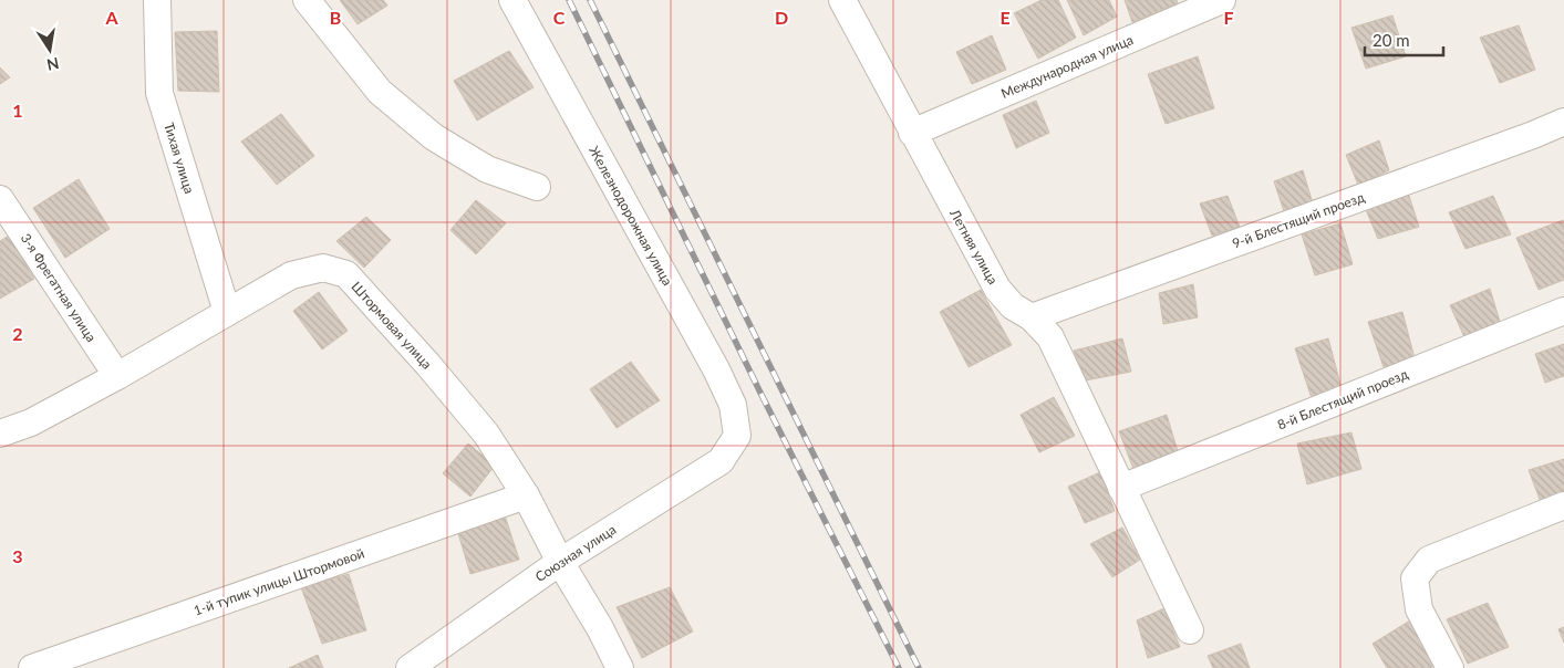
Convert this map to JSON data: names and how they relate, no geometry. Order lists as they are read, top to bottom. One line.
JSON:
{"streets":{"street":["Международная улица","Тихая улица","Железнодорожная улица","9-й Блестящий проезд","Летняя улица","3-я Фрегатная улица","Штормовая улица","8-й Блестящий проезд","Союзная улица","1-й тупик улицы Штормовой"]},"crossings":[["Международная улица","Летняя улица"],["Тихая улица","Штормовая улица"],["Железнодорожная улица","Союзная улица"],["9-й Блестящий проезд","Летняя улица"],["Летняя улица","8-й Блестящий проезд"],["3-я Фрегатная улица","Штормовая улица"],["Штормовая улица","Союзная улица"],["Штормовая улица","1-й тупик улицы Штормовой"]],"scale_bar":"20 m","north":"bottom","grid":{"columns":["A","B","C","D","E","F"],"rows":["1","2","3"]}}
